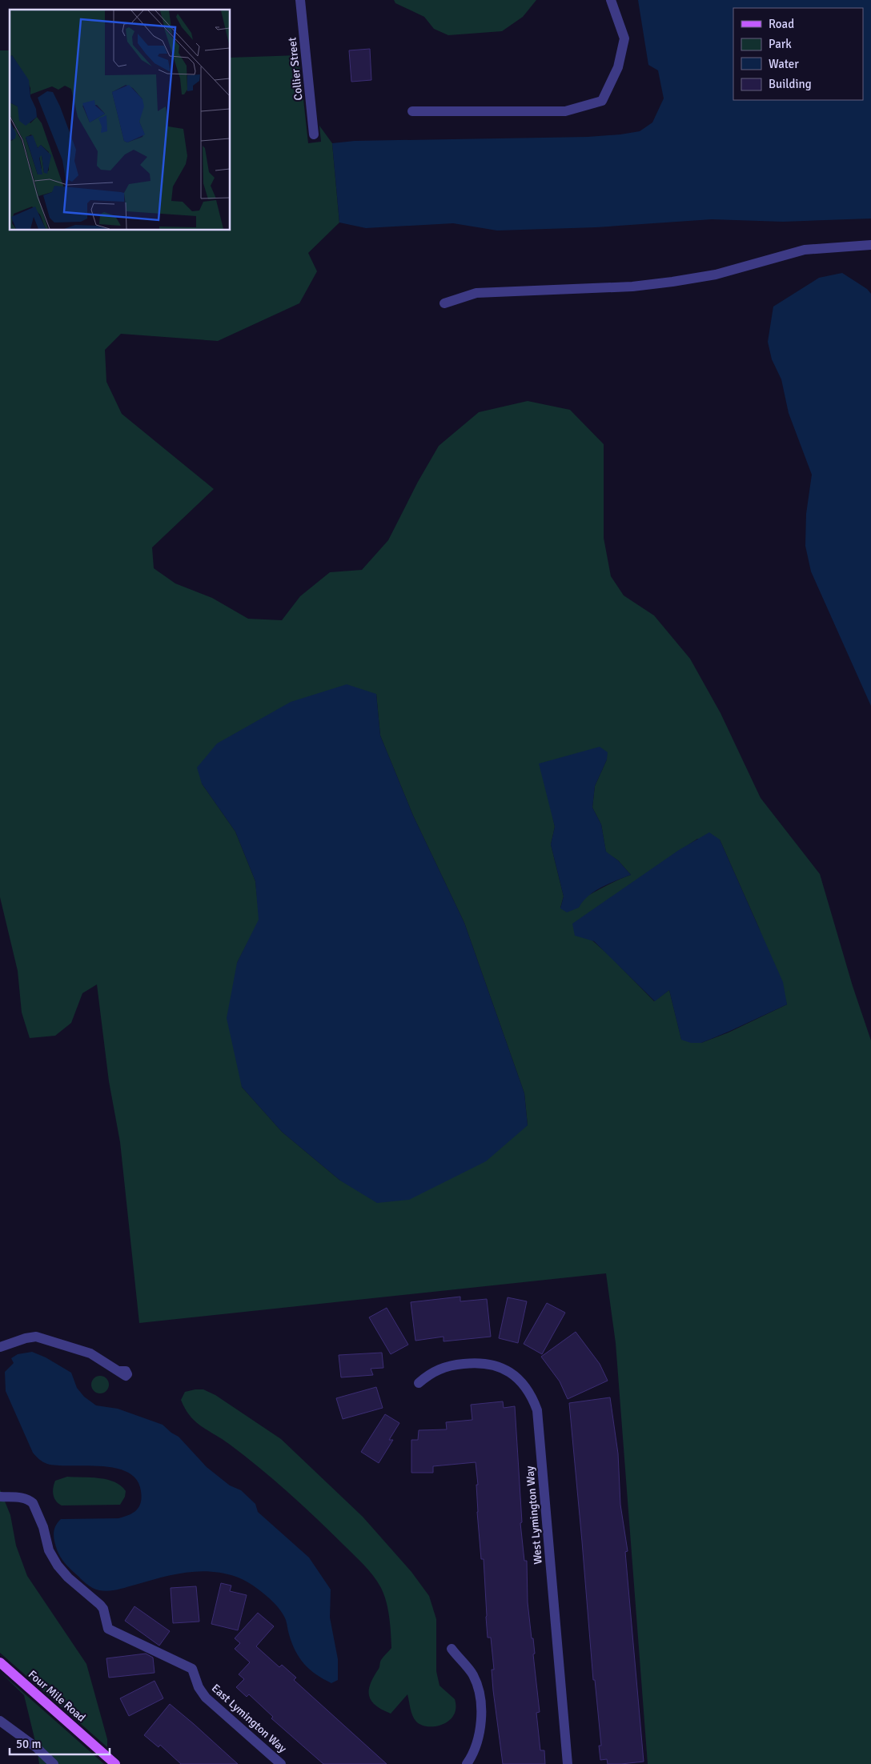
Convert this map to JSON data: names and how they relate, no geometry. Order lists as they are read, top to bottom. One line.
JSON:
{"streets":{"main road":["Four Mile Road"],"street":["Collier Street","West Lymington Way","East Lymington Way"]},"legend":["Road","Park","Water","Building"],"scale_bar":"50 m"}
